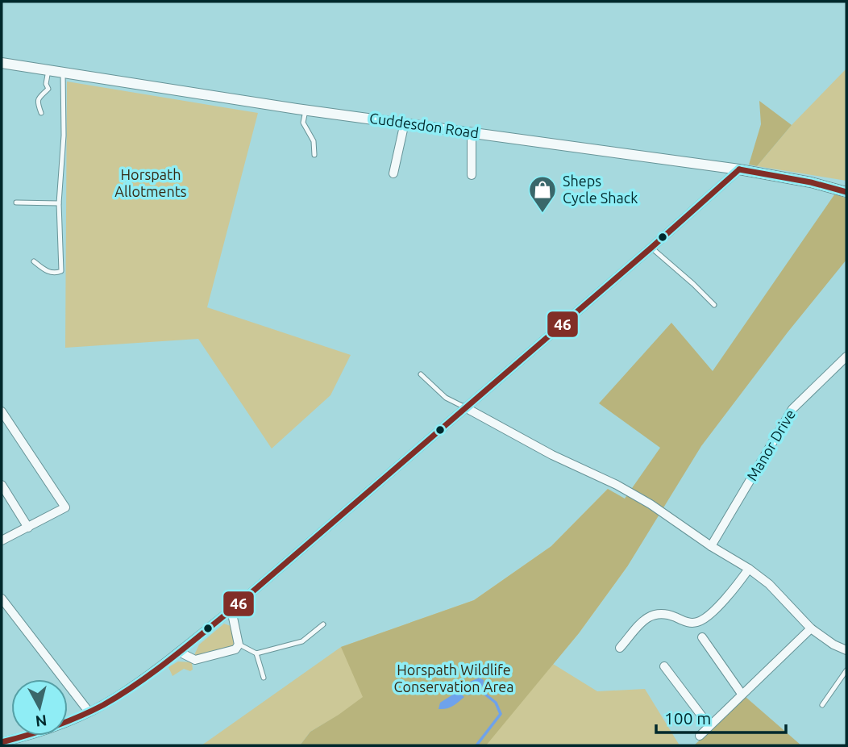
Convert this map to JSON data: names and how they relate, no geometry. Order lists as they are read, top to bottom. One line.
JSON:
{"streets":{"street":["Cuddesdon Road","Manor Drive"]},"parks":["Horspath Allotments","Horspath Wildlife Conservation Area"],"places":{"shop":["Sheps Cycle Shack"]},"lines":["transit line 46"],"scale_bar":"100 m","north":"bottom"}
